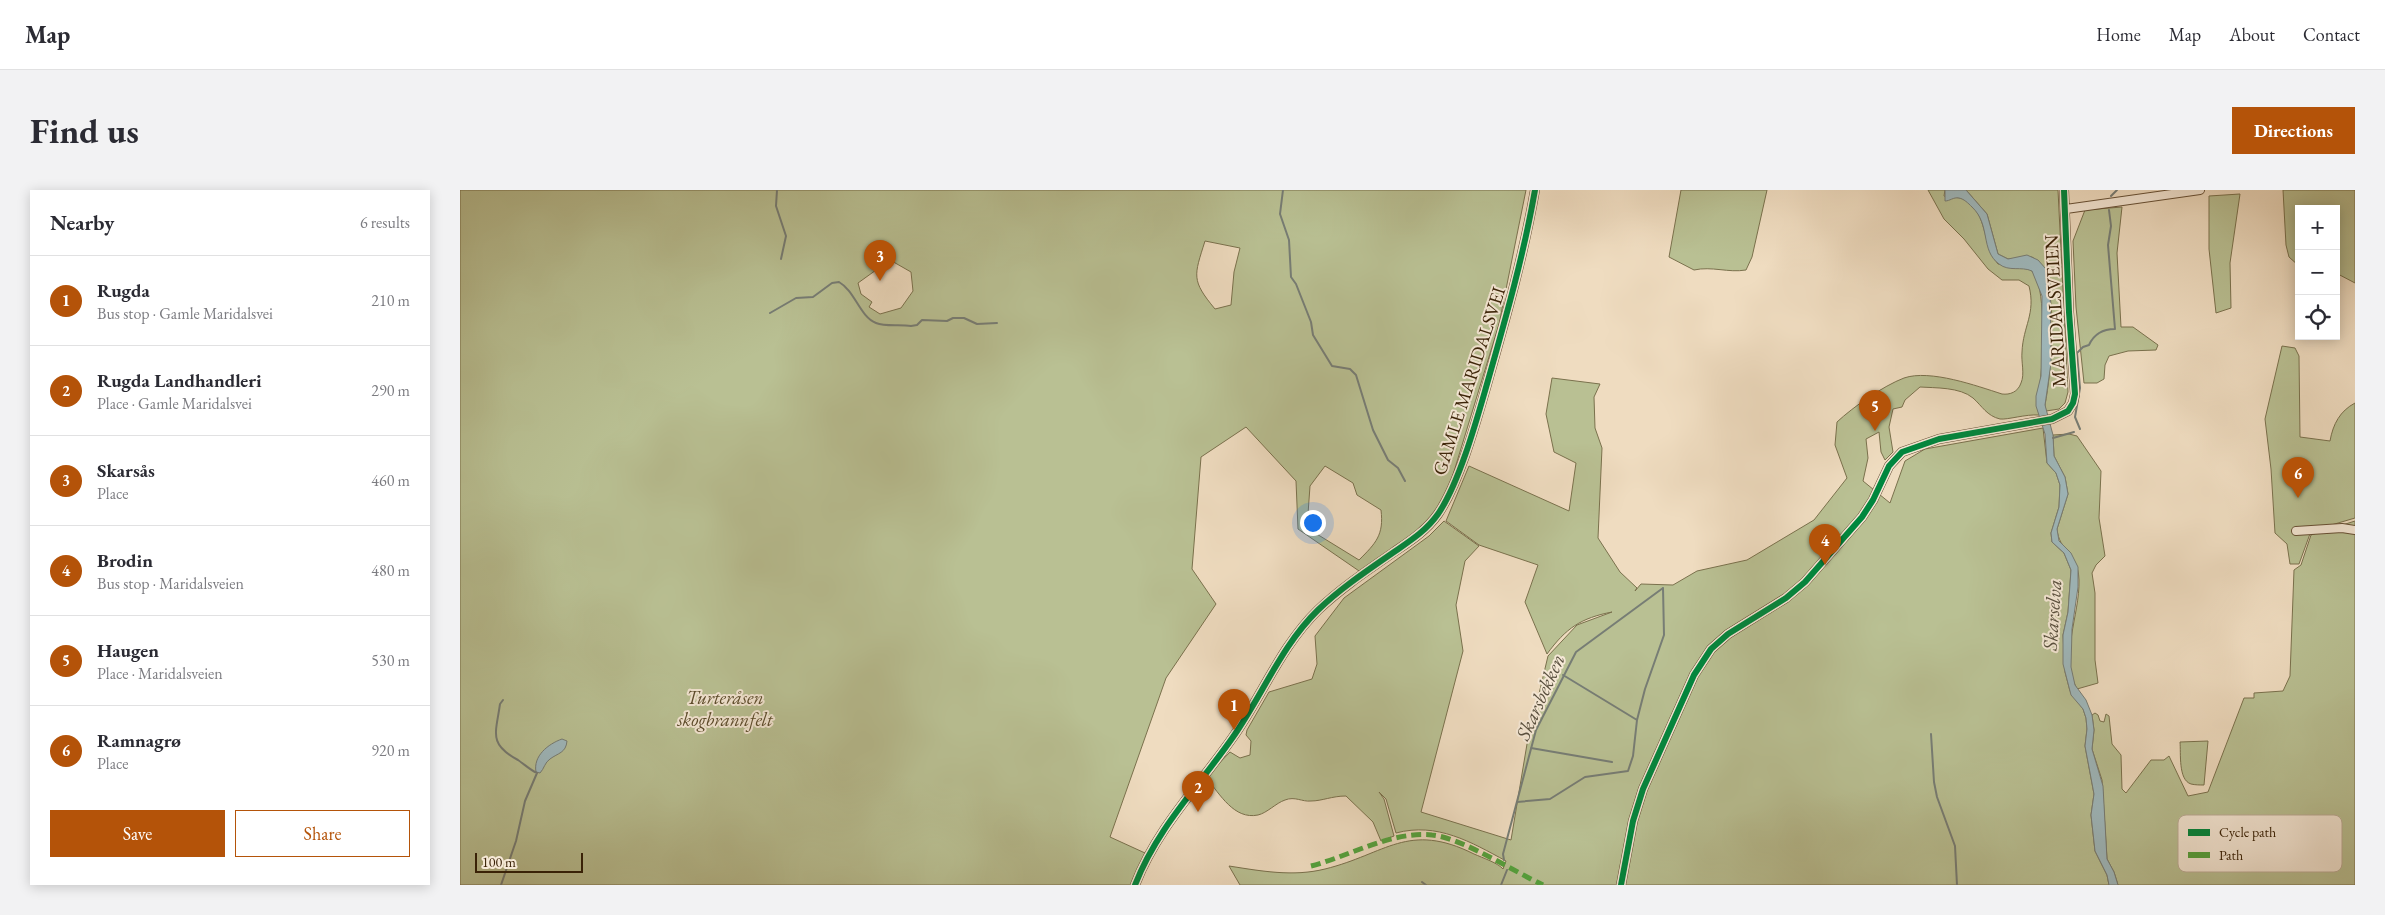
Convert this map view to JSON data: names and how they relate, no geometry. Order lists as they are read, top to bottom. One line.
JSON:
{"streets":{"street":["MARIDALSVEIEN","GAMLE MARIDALSVEI"]},"water":["Skarselva","Skarsbekken"],"parks":["Turteråsen skogbrannfelt"],"legend":["Cycle path","Path"],"scale_bar":"100 m","page":{"header":"Map","nav":["Home","Map","About","Contact"],"buttons":["Directions",["Save","Share"]],"title":"Find us","heading":["Nearby","6 results"],"map_buttons":["+","−"],"pins":["3","5","6","4","1","2"],"list":[{"mark":"1","name":"Rugda","note":"Bus stop · Gamle Maridalsvei","value":"210 m"},{"mark":"2","name":"Rugda Landhandleri","note":"Place · Gamle Maridalsvei","value":"290 m"},{"mark":"3","name":"Skarsås","note":"Place","value":"460 m"},{"mark":"4","name":"Brodin","note":"Bus stop · Maridalsveien","value":"480 m"},{"mark":"5","name":"Haugen","note":"Place · Maridalsveien","value":"530 m"},{"mark":"6","name":"Ramnagrø","note":"Place","value":"920 m"}],"scale":"100 m"}}
